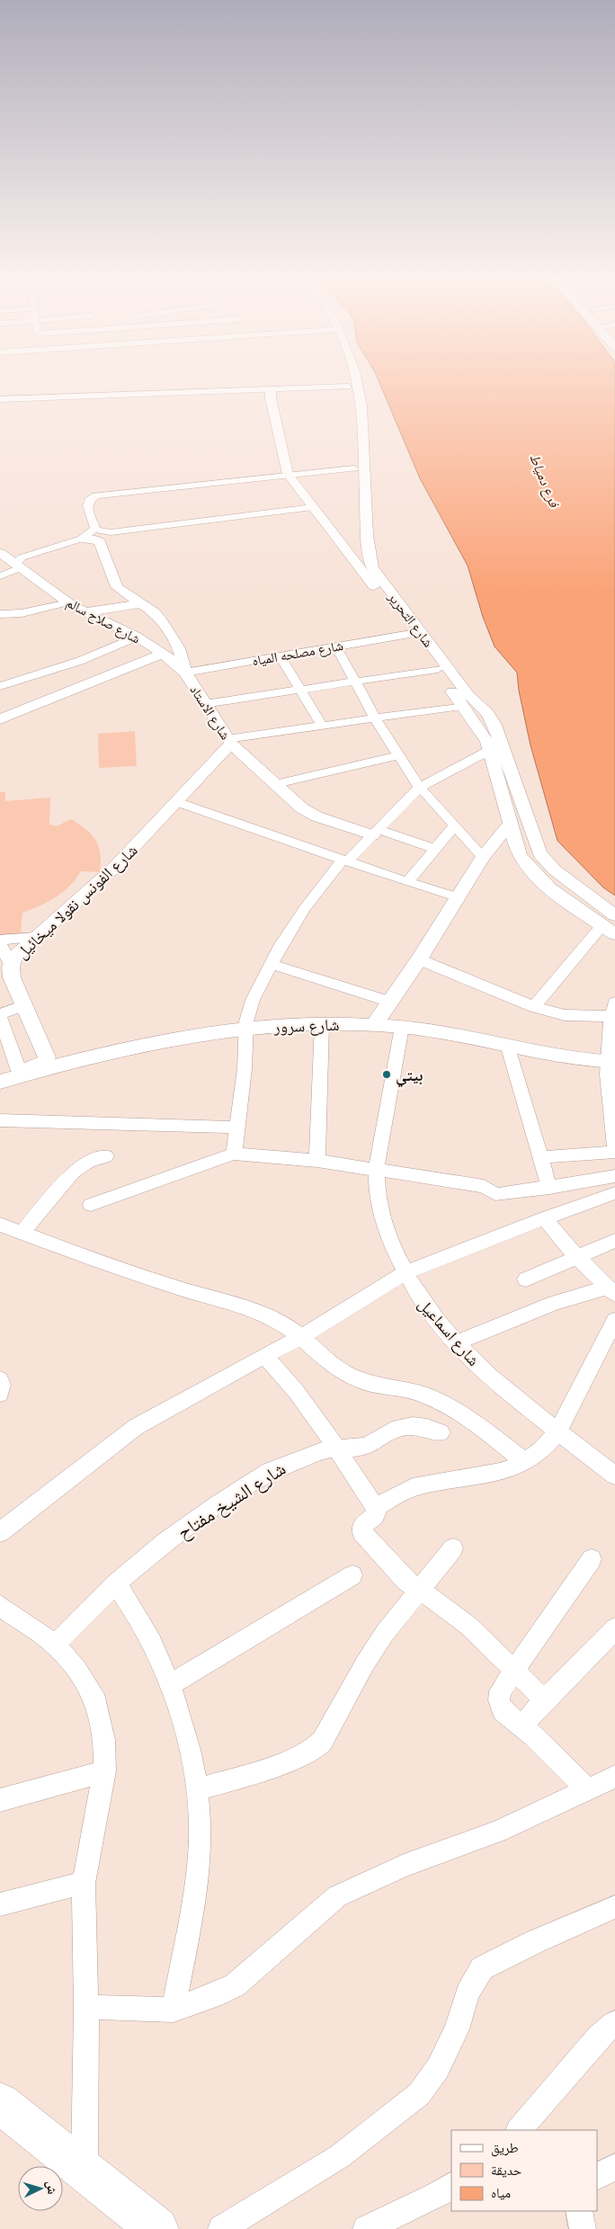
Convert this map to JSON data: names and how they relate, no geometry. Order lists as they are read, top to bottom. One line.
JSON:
{"streets":{"street":["شارع التحرير","شارع صلاح سالم","شارع مصلحه المياه","شارع الاستاد","شارع الفونس نقولا ميخائيل","شارع سرور","شارع اسماعيل","شارع الشيخ مفتاح"]},"crossings":[["شارع التحرير","شارع مصلحه المياه"],["شارع صلاح سالم","شارع مصلحه المياه"],["شارع صلاح سالم","شارع الاستاد"],["شارع مصلحه المياه","شارع الاستاد"],["شارع الاستاد","شارع الفونس نقولا ميخائيل"],["شارع الفونس نقولا ميخائيل","شارع سرور"],["شارع سرور","شارع اسماعيل"]],"water":["فرع دمياط"],"places":["بيتي"],"legend":["طريق","حديقة","مياه"],"north":"right"}
